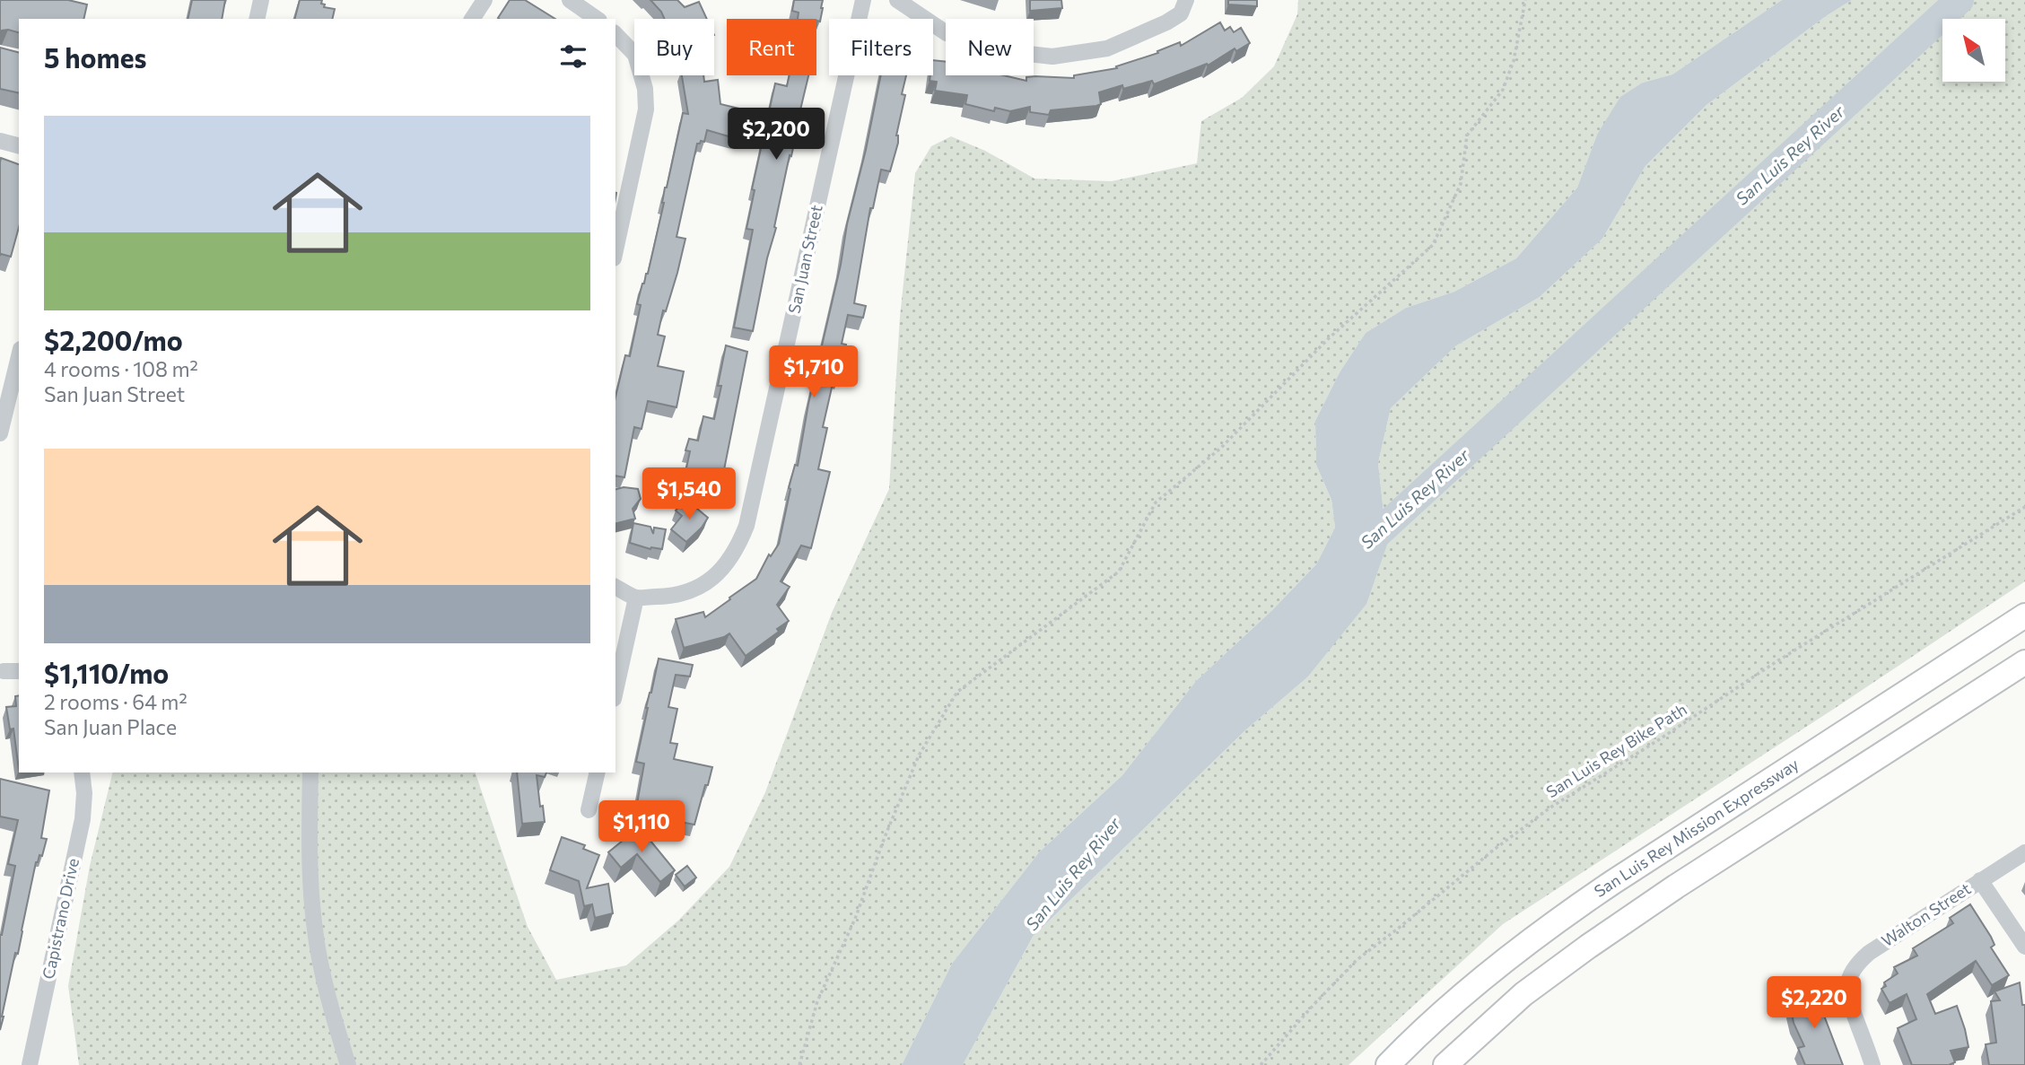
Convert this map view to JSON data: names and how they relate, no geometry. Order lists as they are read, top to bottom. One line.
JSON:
{"streets":{"highway":["San Luis Rey Mission Expressway"],"street":["San Juan Street","Walton Street","Capistrano Drive"],"path":["San Luis Rey Bike Path"]},"water":["San Luis Rey River"],"north":"top left","page":{"chip":["Buy","Rent","Filters","New"],"heading":"5 homes","list":[{"name":"$2,200/mo","note":"4 rooms · 108 m² · San Juan Street"},{"name":"$1,110/mo","note":"2 rooms · 64 m² · San Juan Place"}],"price":["$2,200","$1,710","$1,540","$1,110","$2,220"]}}
